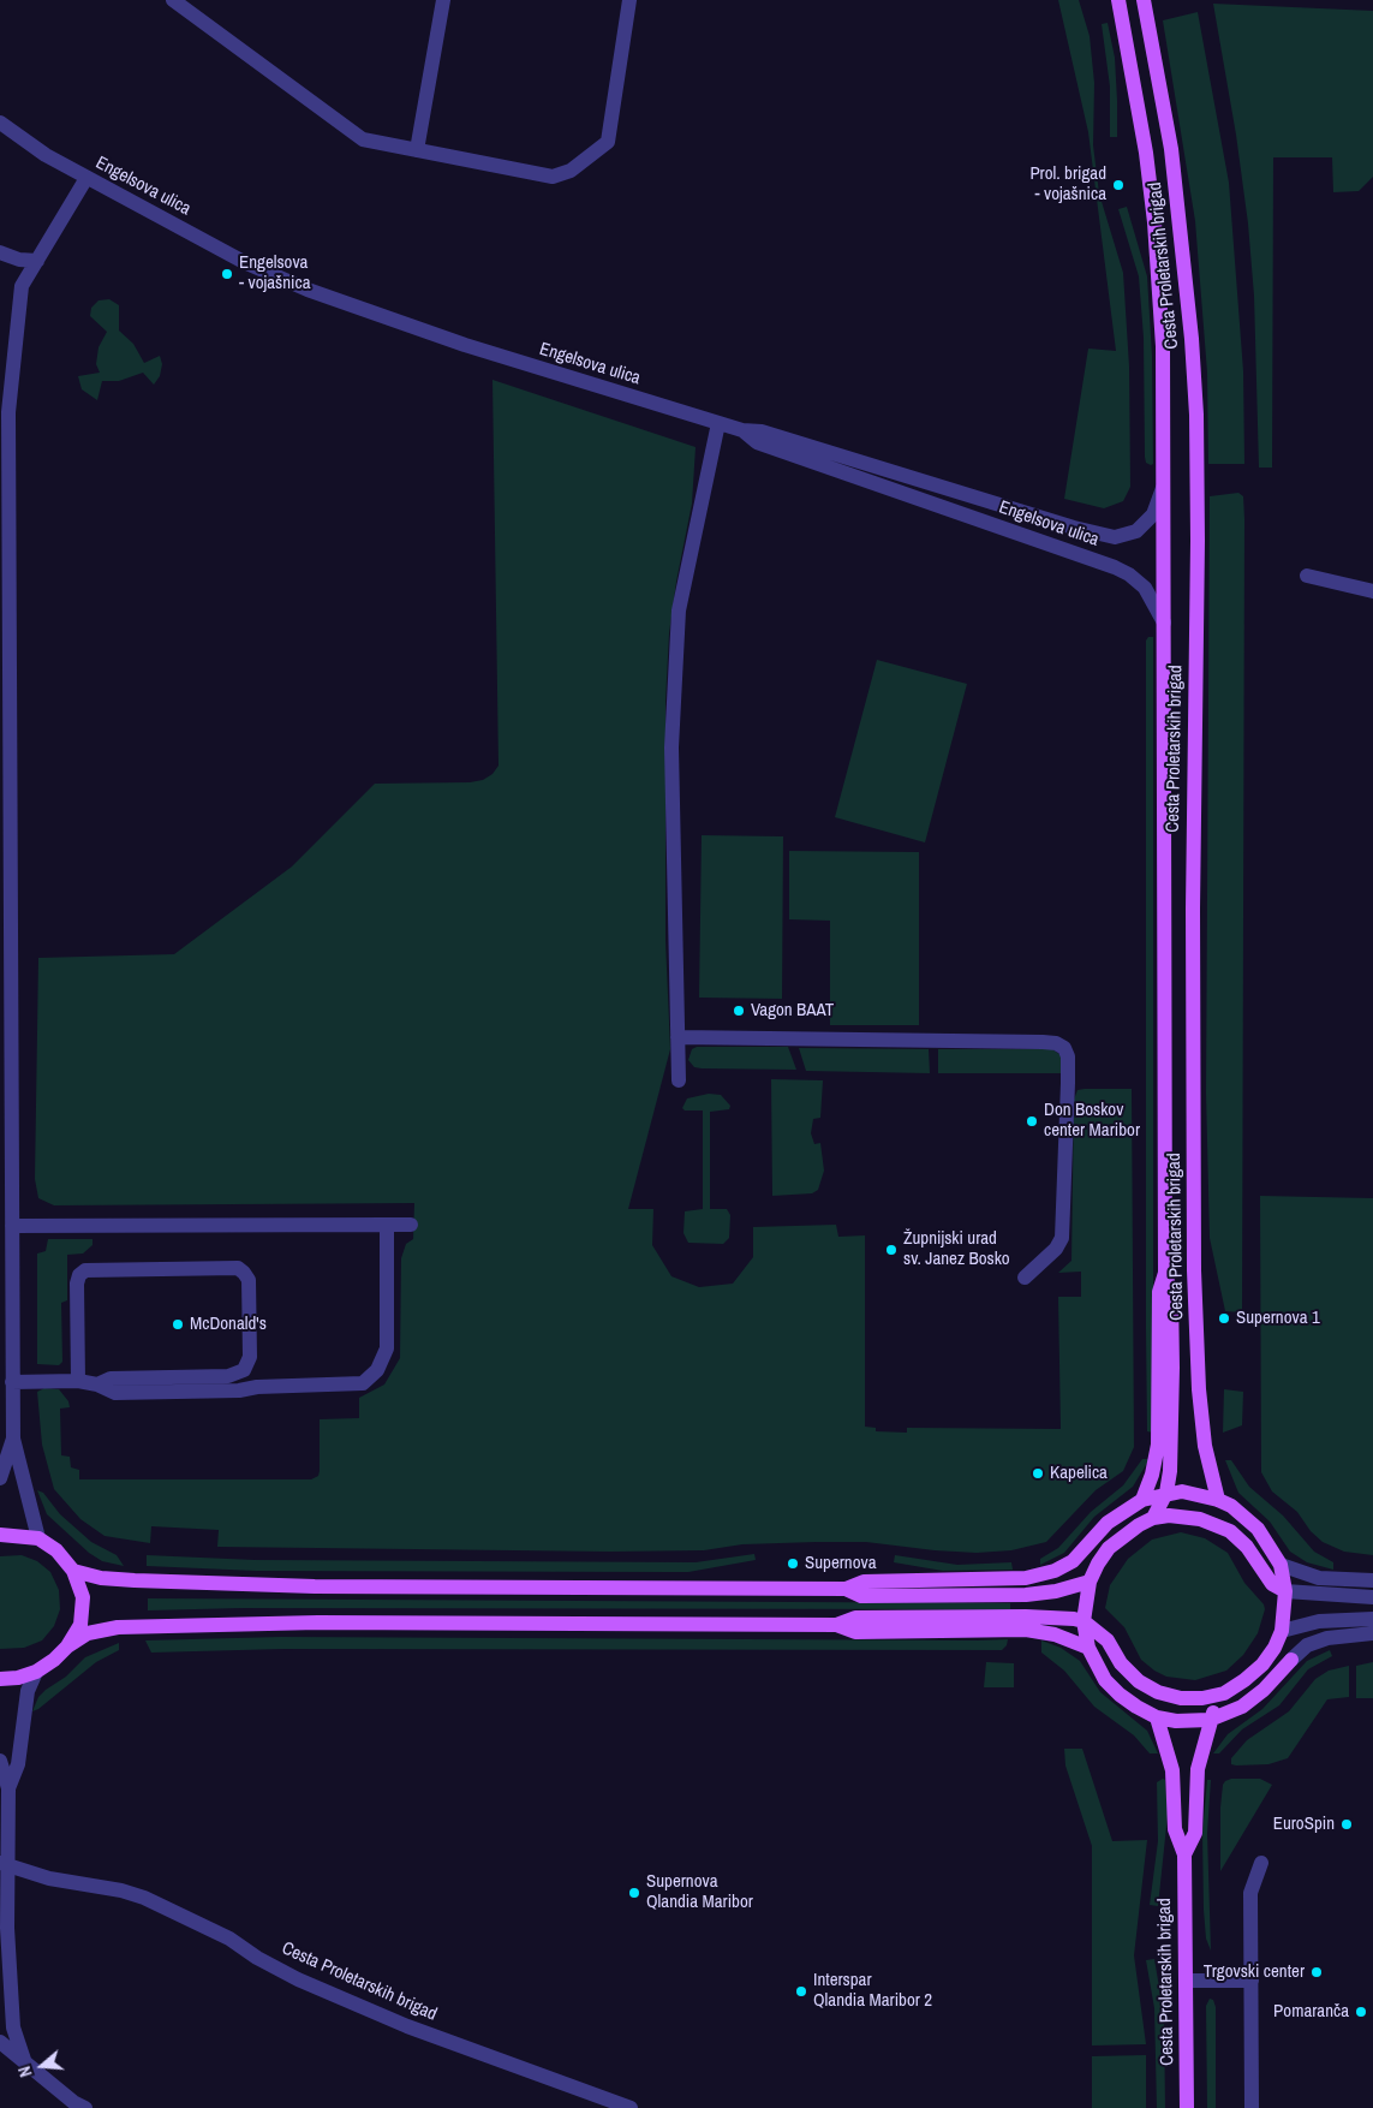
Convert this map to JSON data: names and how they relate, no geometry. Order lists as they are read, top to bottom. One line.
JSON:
{"streets":{"main road":["Cesta Proletarskih brigad"],"street":["Engelsova ulica"]},"crossings":[["Engelsova ulica","Cesta Proletarskih brigad"]],"places":["Prol. brigad - vojašnica","Engelsova - vojašnica","Vagon BAAT","Don Boskov center Maribor","Župnijski urad sv. Janez Bosko","Supernova 1","McDonald's","Kapelica","Supernova","EuroSpin","Supernova Qlandia Maribor","Trgovski center","Interspar Qlandia Maribor 2","Pomaranča"],"north":"left"}
